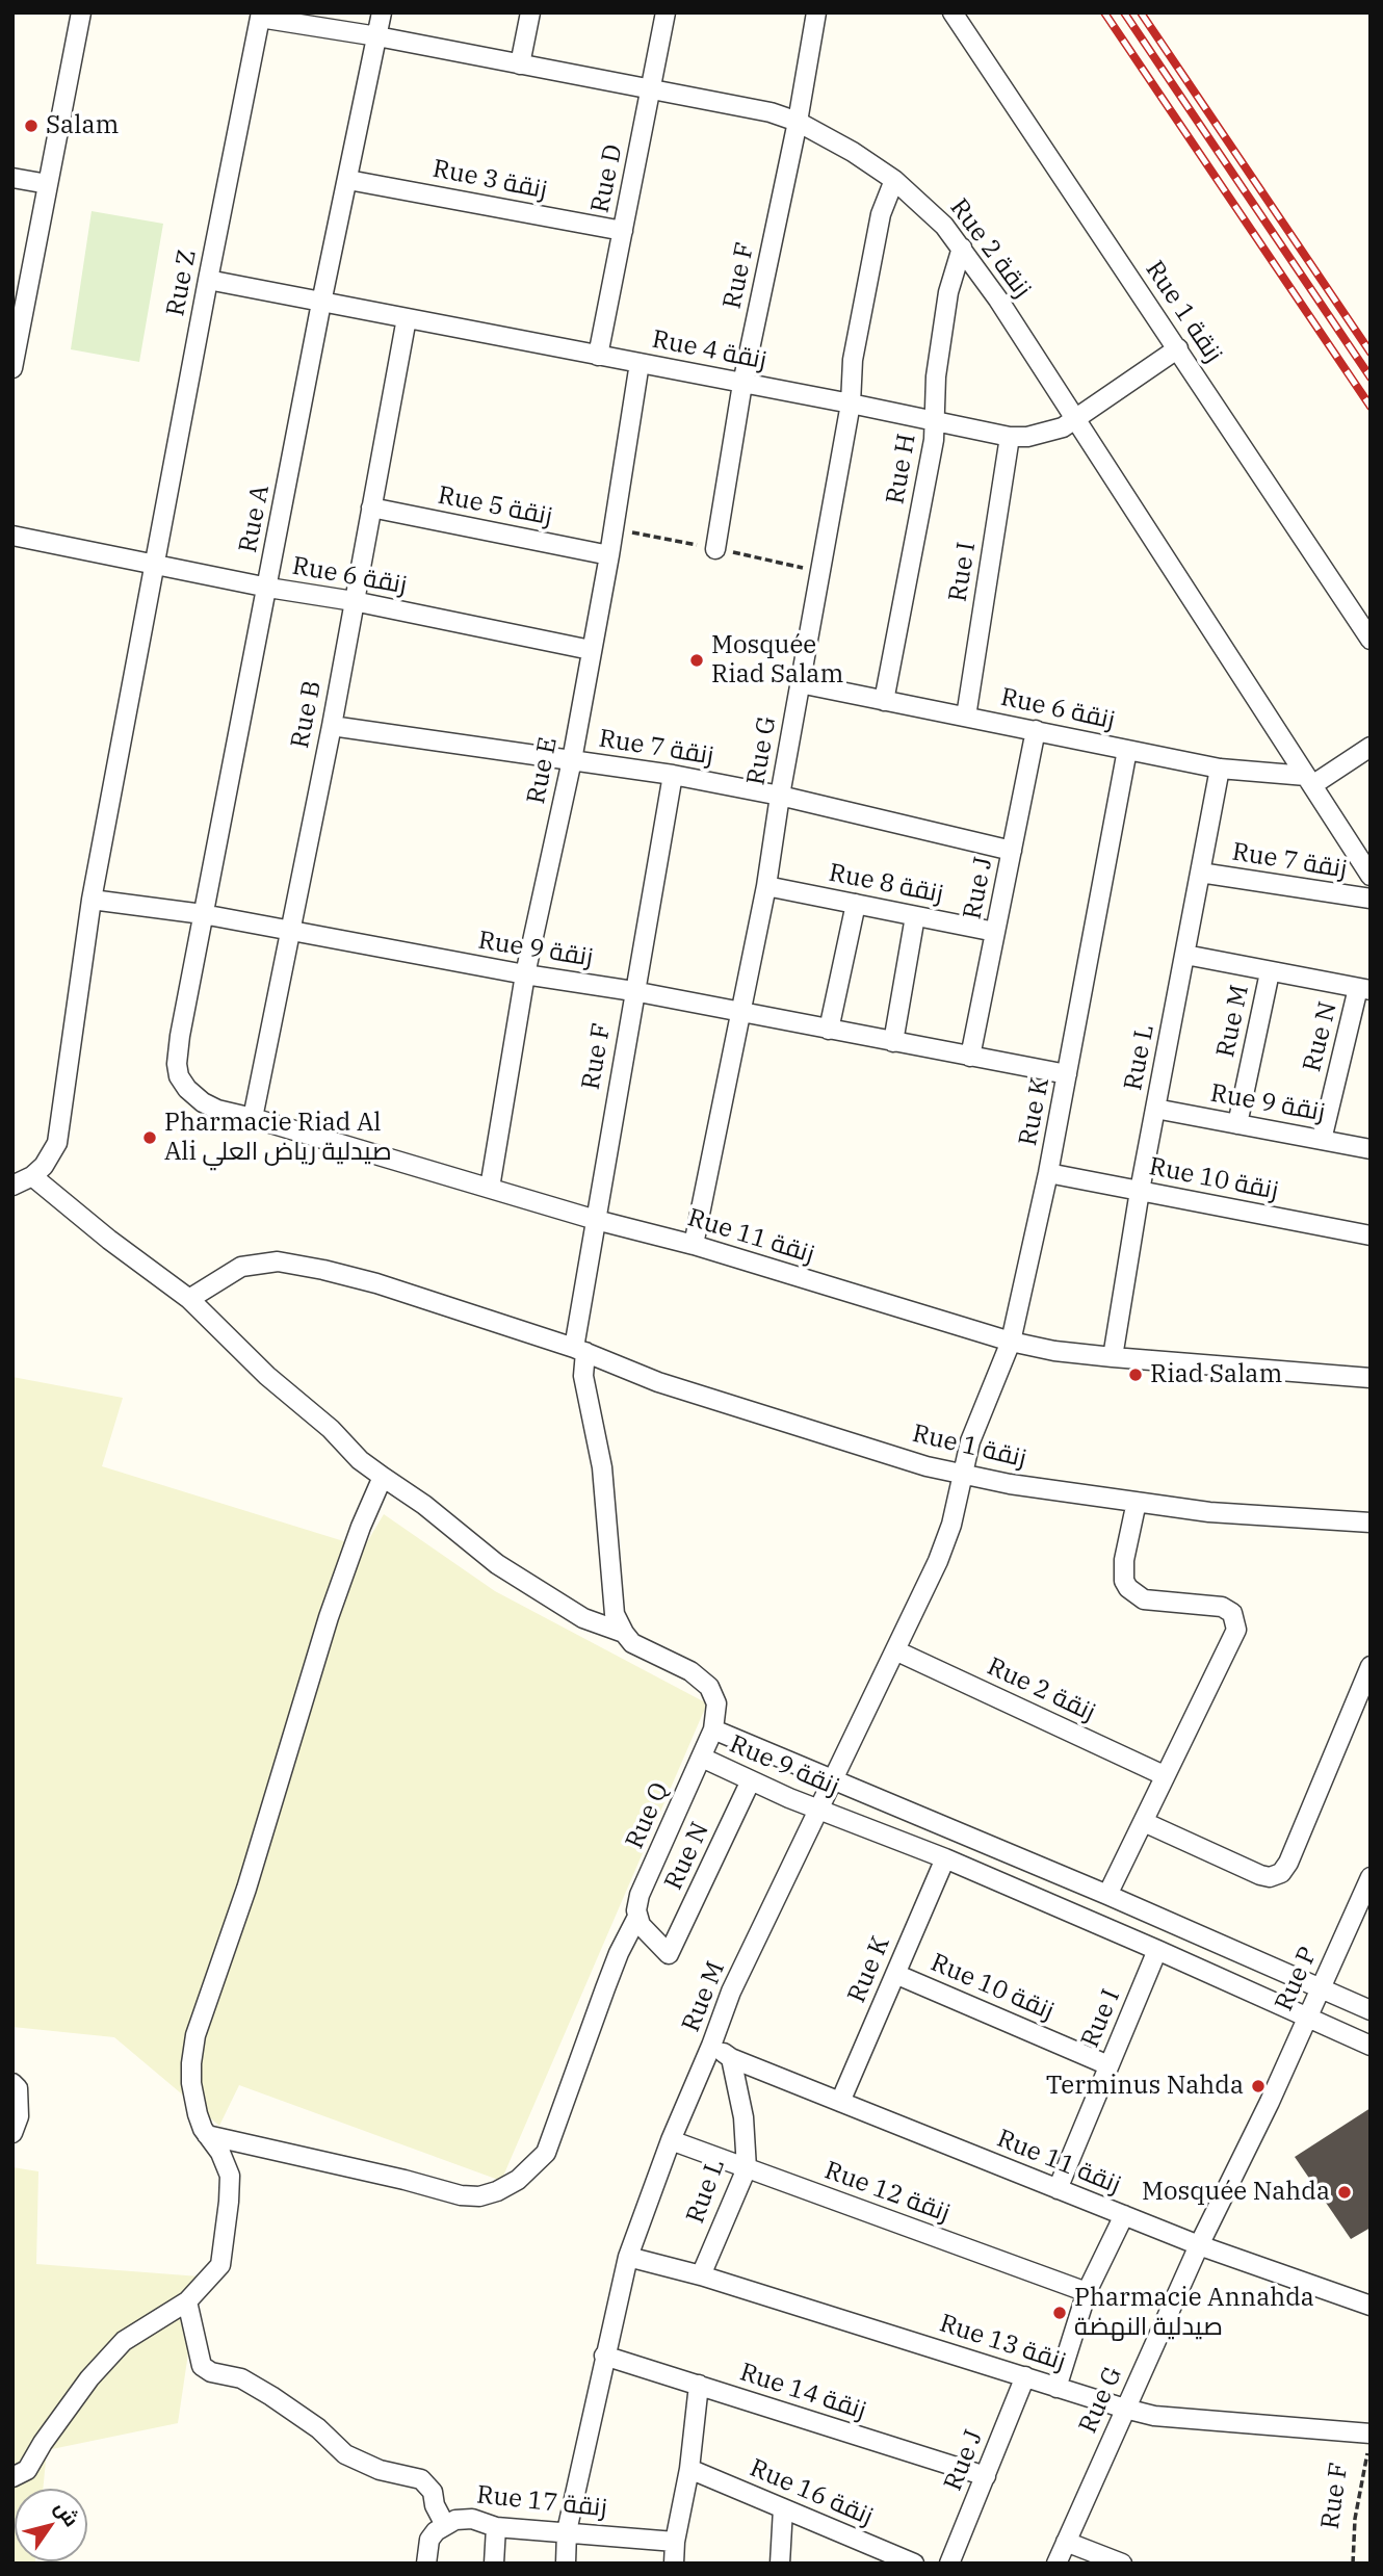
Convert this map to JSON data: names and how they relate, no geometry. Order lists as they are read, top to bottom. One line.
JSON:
{"streets":{"street":["Rue D","Rue 3 زنقة","Rue 2 زنقة","Rue F","Rue Z","Rue 1 زنقة","Rue 4 زنقة","Rue H","Rue 5 زنقة","Rue A","Rue I","Rue 6 زنقة","Rue B","Rue 7 زنقة","Rue G","Rue E","Rue 8 زنقة","Rue J","Rue 9 زنقة","Rue M","Rue N","Rue L","Rue K","Rue 10 زنقة","Rue 11 زنقة","Rue Q","Rue P","Rue 12 زنقة","Rue 13 زنقة","Rue 14 زنقة","Rue 16 زنقة","Rue 17 زنقة"]},"crossings":[["Rue D","Rue 3 زنقة"],["Rue D","Rue 2 زنقة"],["Rue D","Rue 4 زنقة"],["Rue 3 زنقة","Rue A"],["Rue 2 زنقة","Rue F"],["Rue 2 زنقة","Rue Z"],["Rue 2 زنقة","Rue 4 زنقة"],["Rue 2 زنقة","Rue H"],["Rue 2 زنقة","Rue A"],["Rue 2 زنقة","Rue 6 زنقة"],["Rue 2 زنقة","Rue G"],["Rue 2 زنقة","Rue M"],["Rue F","Rue 1 زنقة"],["Rue F","Rue 4 زنقة"],["Rue F","Rue 7 زنقة"],["Rue F","Rue 9 زنقة"],["Rue F","Rue 11 زنقة"],["Rue F","Rue 13 زنقة"],["Rue Z","Rue 4 زنقة"],["Rue Z","Rue 6 زنقة"],["Rue 1 زنقة","Rue 4 زنقة"],["Rue 1 زنقة","Rue M"],["Rue 1 زنقة","Rue K"],["Rue 4 زنقة","Rue H"],["Rue 4 زنقة","Rue A"],["Rue 4 زنقة","Rue I"],["Rue 4 زنقة","Rue B"],["Rue 4 زنقة","Rue G"],["Rue 4 زنقة","Rue E"],["Rue H","Rue 6 زنقة"],["Rue 5 زنقة","Rue B"],["Rue 5 زنقة","Rue E"],["Rue A","Rue 6 زنقة"],["Rue A","Rue 9 زنقة"],["Rue A","Rue 11 زنقة"],["Rue I","Rue 6 زنقة"],["Rue I","Rue 9 زنقة"],["Rue I","Rue 10 زنقة"],["Rue I","Rue 11 زنقة"],["Rue 6 زنقة","Rue B"],["Rue 6 زنقة","Rue G"],["Rue 6 زنقة","Rue E"],["Rue 6 زنقة","Rue J"],["Rue 6 زنقة","Rue L"],["Rue 6 زنقة","Rue K"],["Rue B","Rue 7 زنقة"],["Rue B","Rue 9 زنقة"],["Rue B","Rue 11 زنقة"],["Rue 7 زنقة","Rue G"],["Rue 7 زنقة","Rue E"],["Rue 7 زنقة","Rue J"],["Rue 7 زنقة","Rue L"],["Rue G","Rue 8 زنقة"],["Rue G","Rue 9 زنقة"],["Rue G","Rue 11 زنقة"],["Rue G","Rue P"],["Rue G","Rue 13 زنقة"],["Rue E","Rue 9 زنقة"],["Rue E","Rue 11 زنقة"],["Rue 8 زنقة","Rue J"],["Rue J","Rue 9 زنقة"],["Rue J","Rue 13 زنقة"],["Rue J","Rue 14 زنقة"],["Rue 9 زنقة","Rue M"],["Rue 9 زنقة","Rue N"],["Rue 9 زنقة","Rue L"],["Rue 9 زنقة","Rue K"],["Rue 9 زنقة","Rue Q"],["Rue 9 زنقة","Rue P"],["Rue M","Rue K"],["Rue M","Rue 12 زنقة"],["Rue M","Rue 13 زنقة"],["Rue M","Rue 14 زنقة"],["Rue M","Rue 17 زنقة"],["Rue N","Rue Q"],["Rue L","Rue 10 زنقة"],["Rue L","Rue 11 زنقة"],["Rue L","Rue 12 زنقة"],["Rue L","Rue 13 زنقة"],["Rue K","Rue 10 زنقة"],["Rue K","Rue 11 زنقة"]],"places":["Salam","Mosquée Riad Salam","Pharmacie Riad Al Ali صيدلية رياض العلي","Riad Salam","Terminus Nahda","Mosquée Nahda","Pharmacie Annahda صيدلية النهضة"],"north":"top right"}
